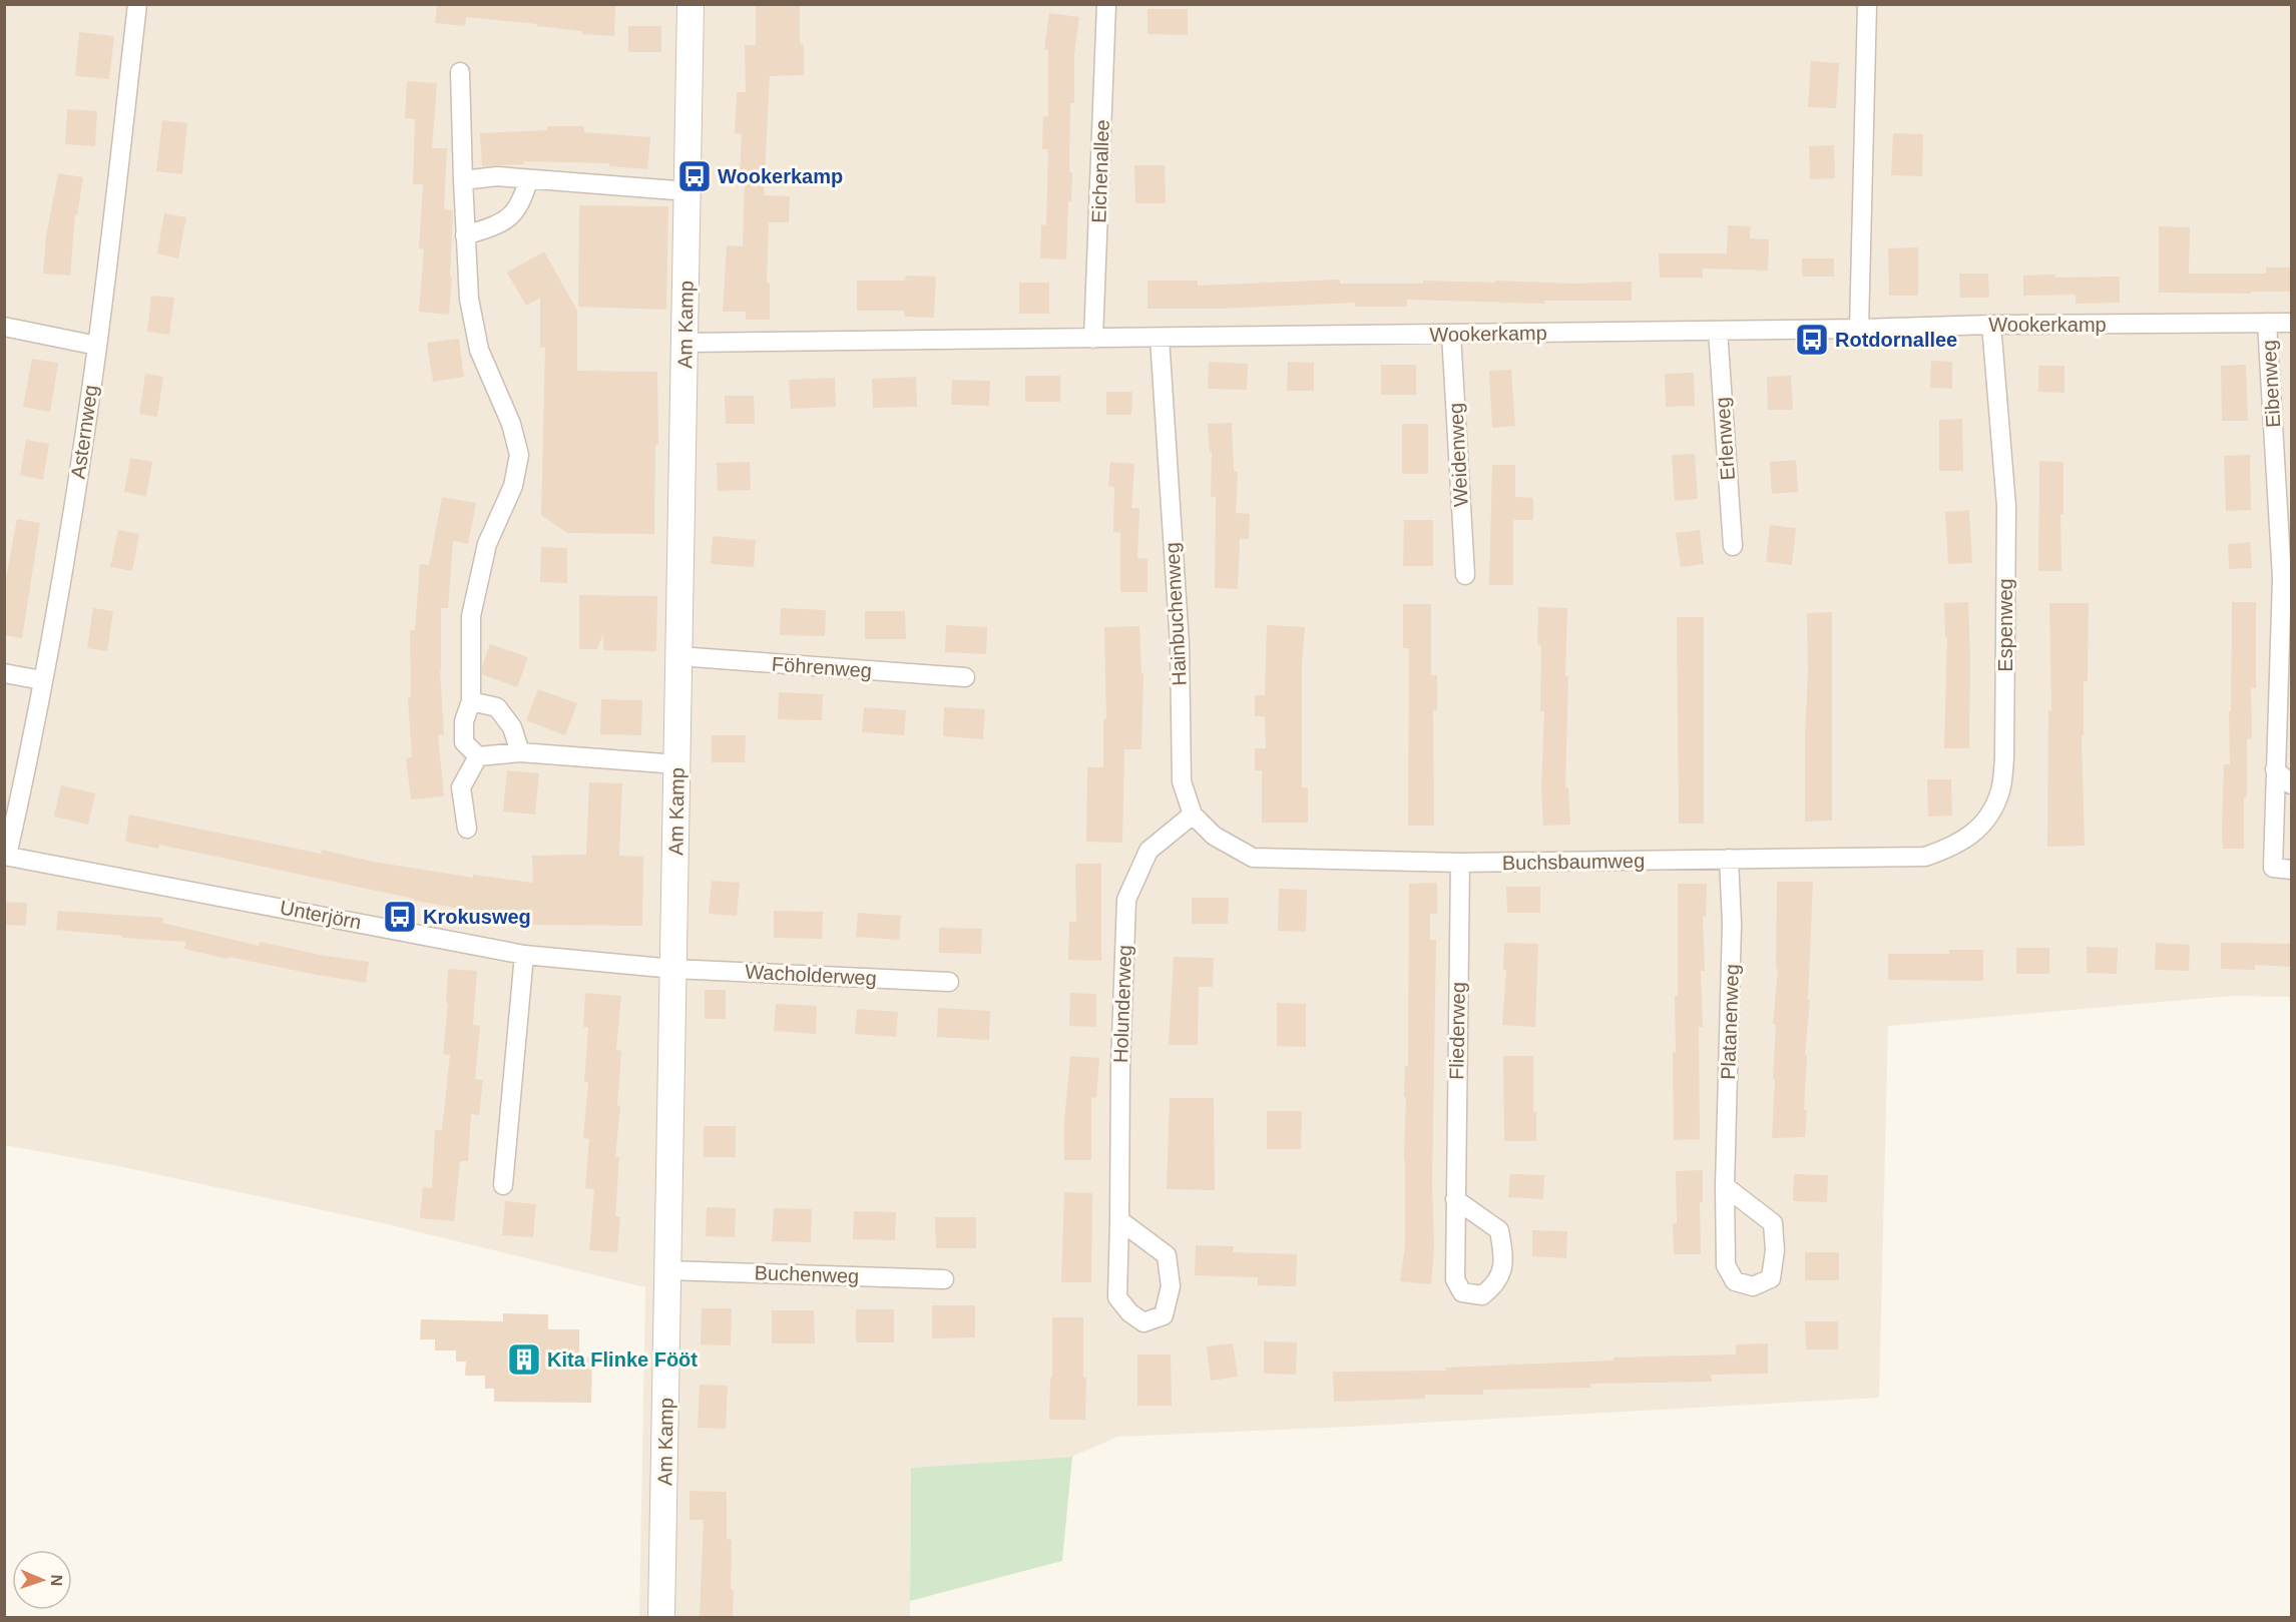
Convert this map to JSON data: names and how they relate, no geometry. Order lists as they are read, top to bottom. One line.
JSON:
{"streets":{"street":["Eichenallee","Am Kamp","Wookerkamp","Eibenweg","Asternweg","Erlenweg","Weidenweg","Hainbuchenweg","Espenweg","Föhrenweg","Buchsbaumweg","Unterjörn","Wacholderweg","Holunderweg","Platanenweg","Fliederweg","Buchenweg"]},"crossings":[["Eichenallee","Wookerkamp"],["Am Kamp","Wookerkamp"],["Am Kamp","Föhrenweg"],["Am Kamp","Unterjörn"],["Am Kamp","Wacholderweg"],["Am Kamp","Buchenweg"],["Wookerkamp","Eibenweg"],["Wookerkamp","Erlenweg"],["Wookerkamp","Weidenweg"],["Wookerkamp","Hainbuchenweg"],["Wookerkamp","Espenweg"],["Asternweg","Unterjörn"],["Hainbuchenweg","Buchsbaumweg"],["Hainbuchenweg","Holunderweg"],["Espenweg","Buchsbaumweg"],["Buchsbaumweg","Platanenweg"],["Buchsbaumweg","Fliederweg"],["Unterjörn","Wacholderweg"]],"places":{"bus stop":["Wookerkamp","Rotdornallee","Krokusweg"],"building":["Kita Flinke Fööt"]},"north":"right"}
